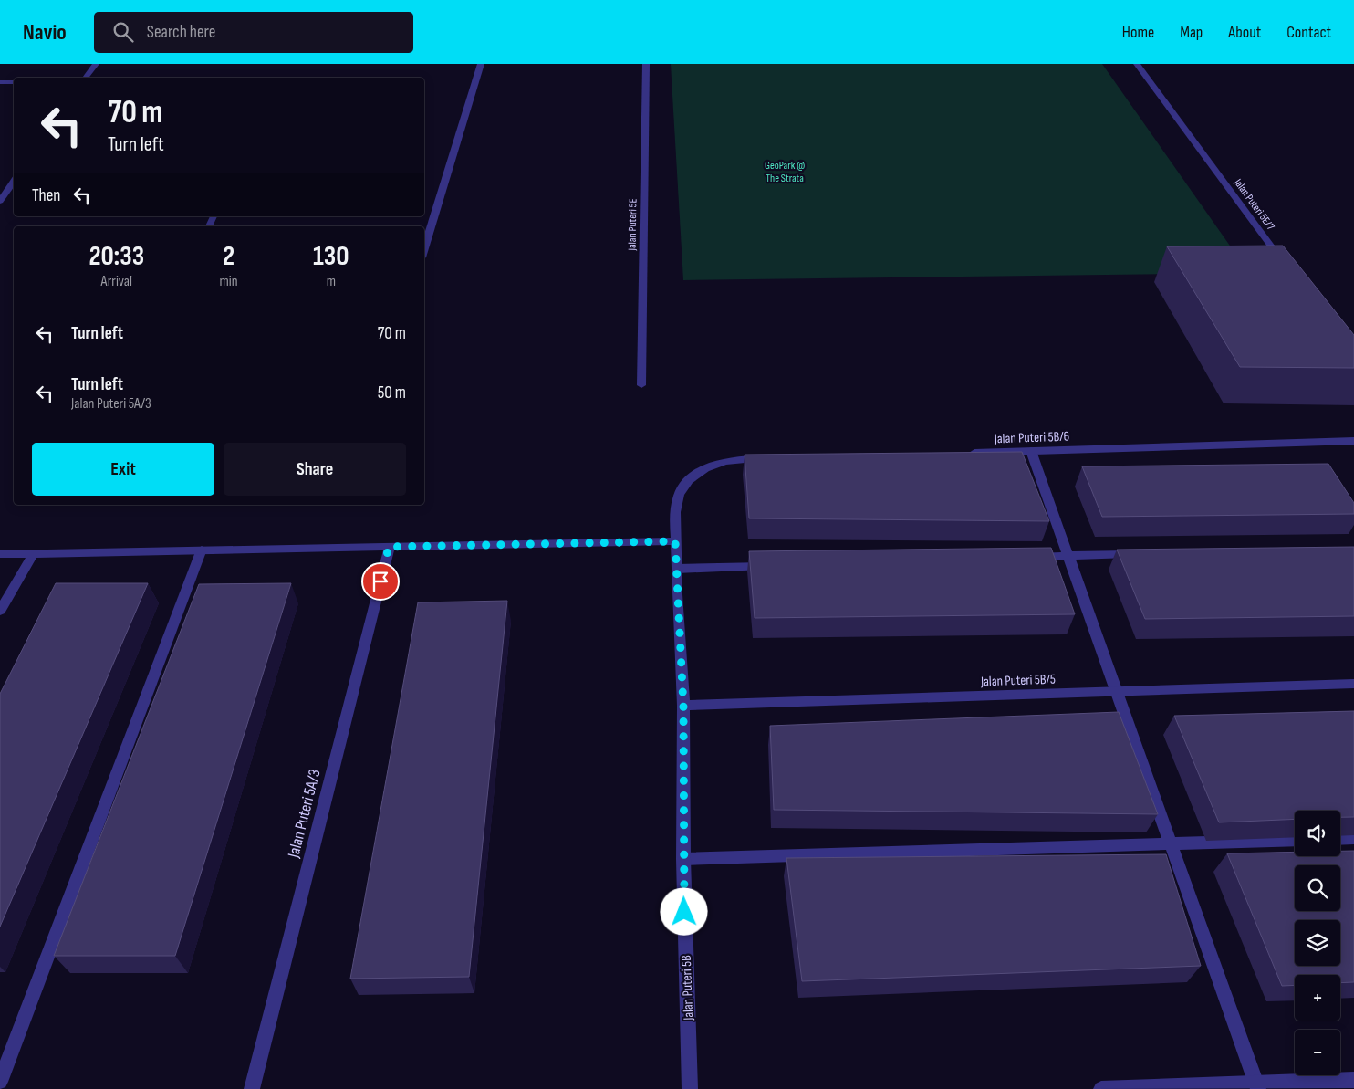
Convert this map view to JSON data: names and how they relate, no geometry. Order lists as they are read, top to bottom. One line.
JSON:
{"streets":{"street":["Jalan Puteri 5E/7","Jalan Puteri 5E","Jalan Puteri 5B/6","Jalan Puteri 5B/5","Jalan Puteri 5A/3","Jalan Puteri 5B"]},"crossings":[["Jalan Puteri 5B/5","Jalan Puteri 5B"]],"parks":["GeoPark @ The Strata"],"page":{"header":"Navio","search":"Search here","nav":["Home","Map","About","Contact"],"turn":["70 m","Turn left"],"then":"Then","eta":["20:33","Arrival","2","min","130","m"],"list":[{"name":"Turn left","value":"70 m"},{"name":"Turn left","note":"Jalan Puteri 5A/3","value":"50 m"}],"buttons":["Exit","Share"],"map_buttons":["+","−"]}}
